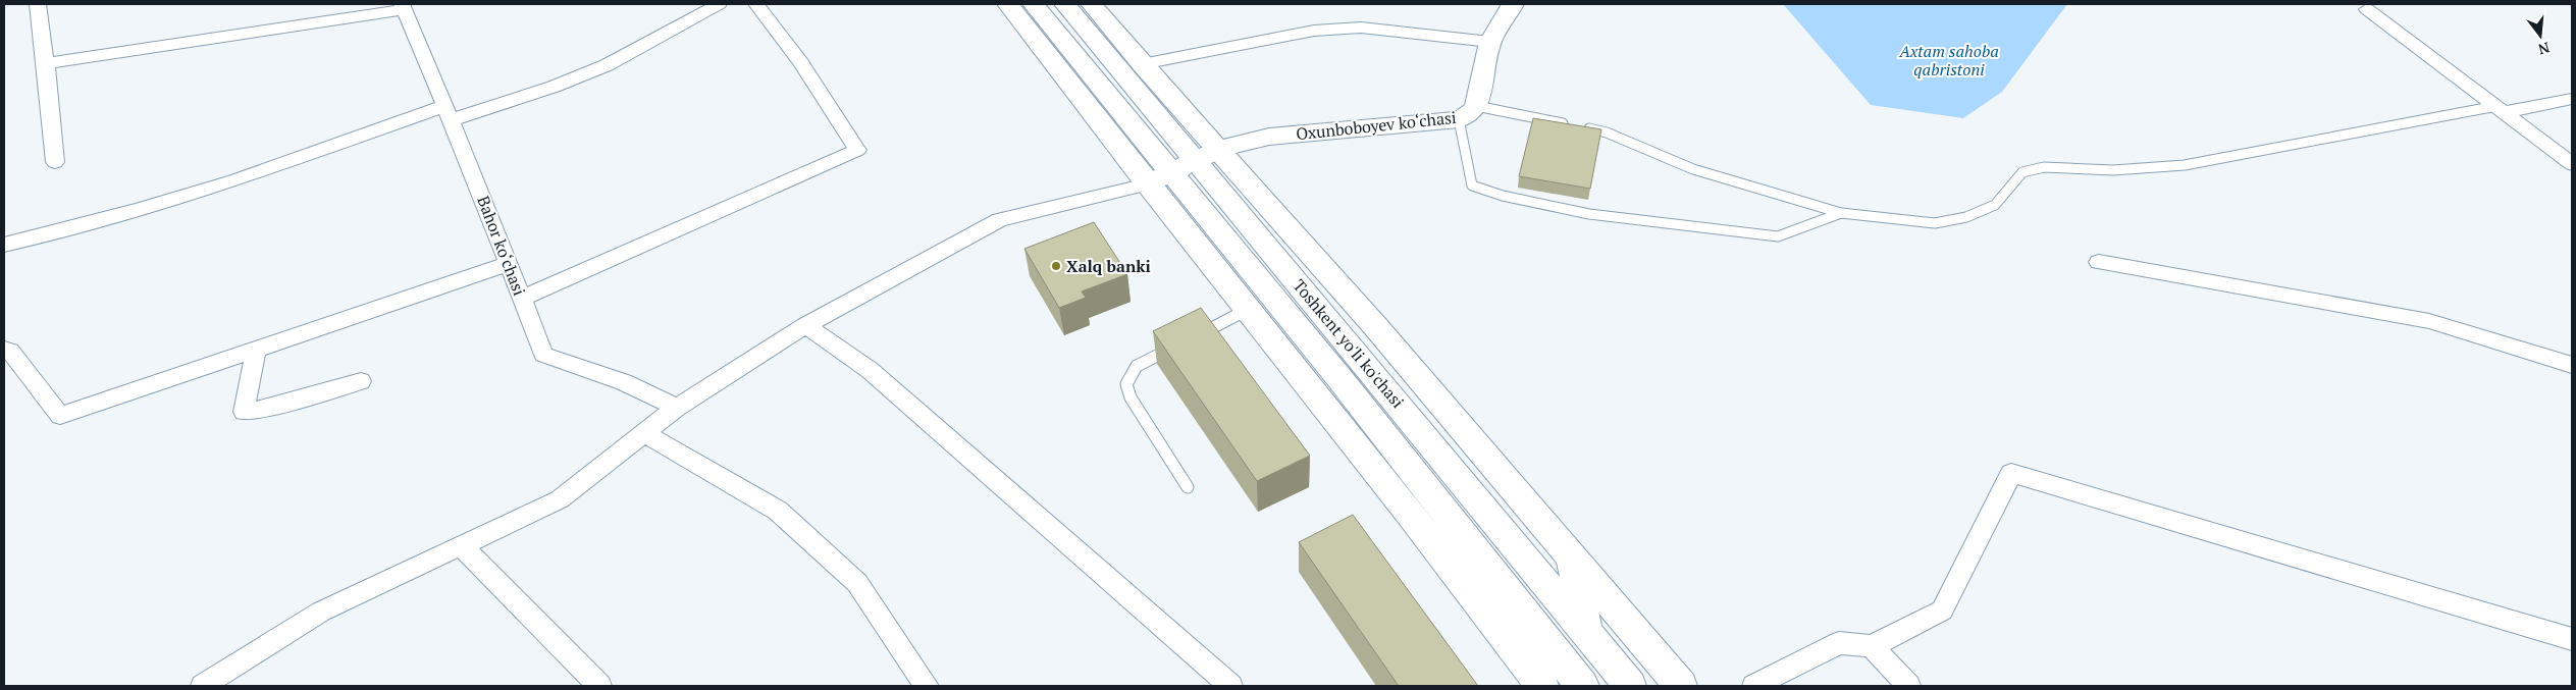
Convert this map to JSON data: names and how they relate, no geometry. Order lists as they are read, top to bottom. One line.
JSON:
{"streets":{"street":["Oxunboboyev ko‘chasi","Bahor ko‘chasi","Toshkent yo'li ko'chasi"]},"crossings":[["Oxunboboyev ko‘chasi","Toshkent yo'li ko'chasi"]],"parks":["Axtam sahoba qabristoni"],"places":["Xalq banki"],"north":"bottom"}
